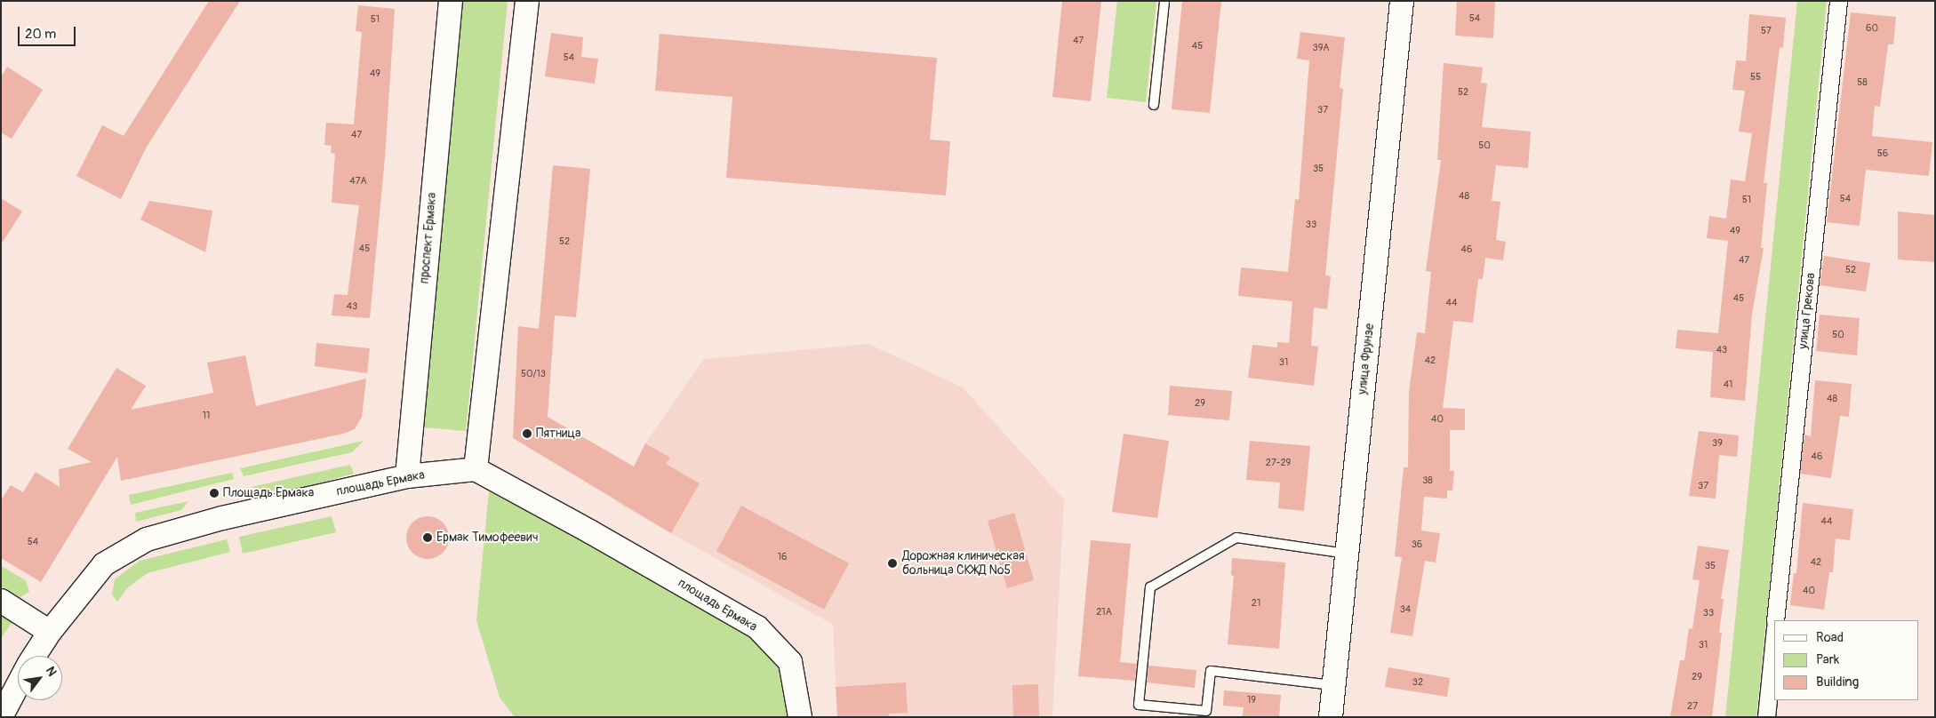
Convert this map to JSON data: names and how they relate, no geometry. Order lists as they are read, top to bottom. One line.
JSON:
{"streets":{"main road":["проспект Ермака","улица Фрунзе","площадь Ермака"],"street":["улица Грекова"]},"crossings":[["проспект Ермака","площадь Ермака"]],"places":["Пятница","Площадь Ермака","Ермак Тимофеевич","Дорожная клиническая больница СКЖД №5"],"house_numbers":["54","51","60","57","47","45","39А","54","49","55","58","52","37","47","50","56","35","47А","48","54","51","33","49","52","45","46","47","52","45","44","43","50","43","42","31","50/13","41","48","29","11","40","39","46","27-29","38","37","44","54","36","16","42","35","40","21","34","21А","33","31","29","32","19","27"],"legend":["Road","Park","Building"],"scale_bar":"20 m","north":"top right"}
